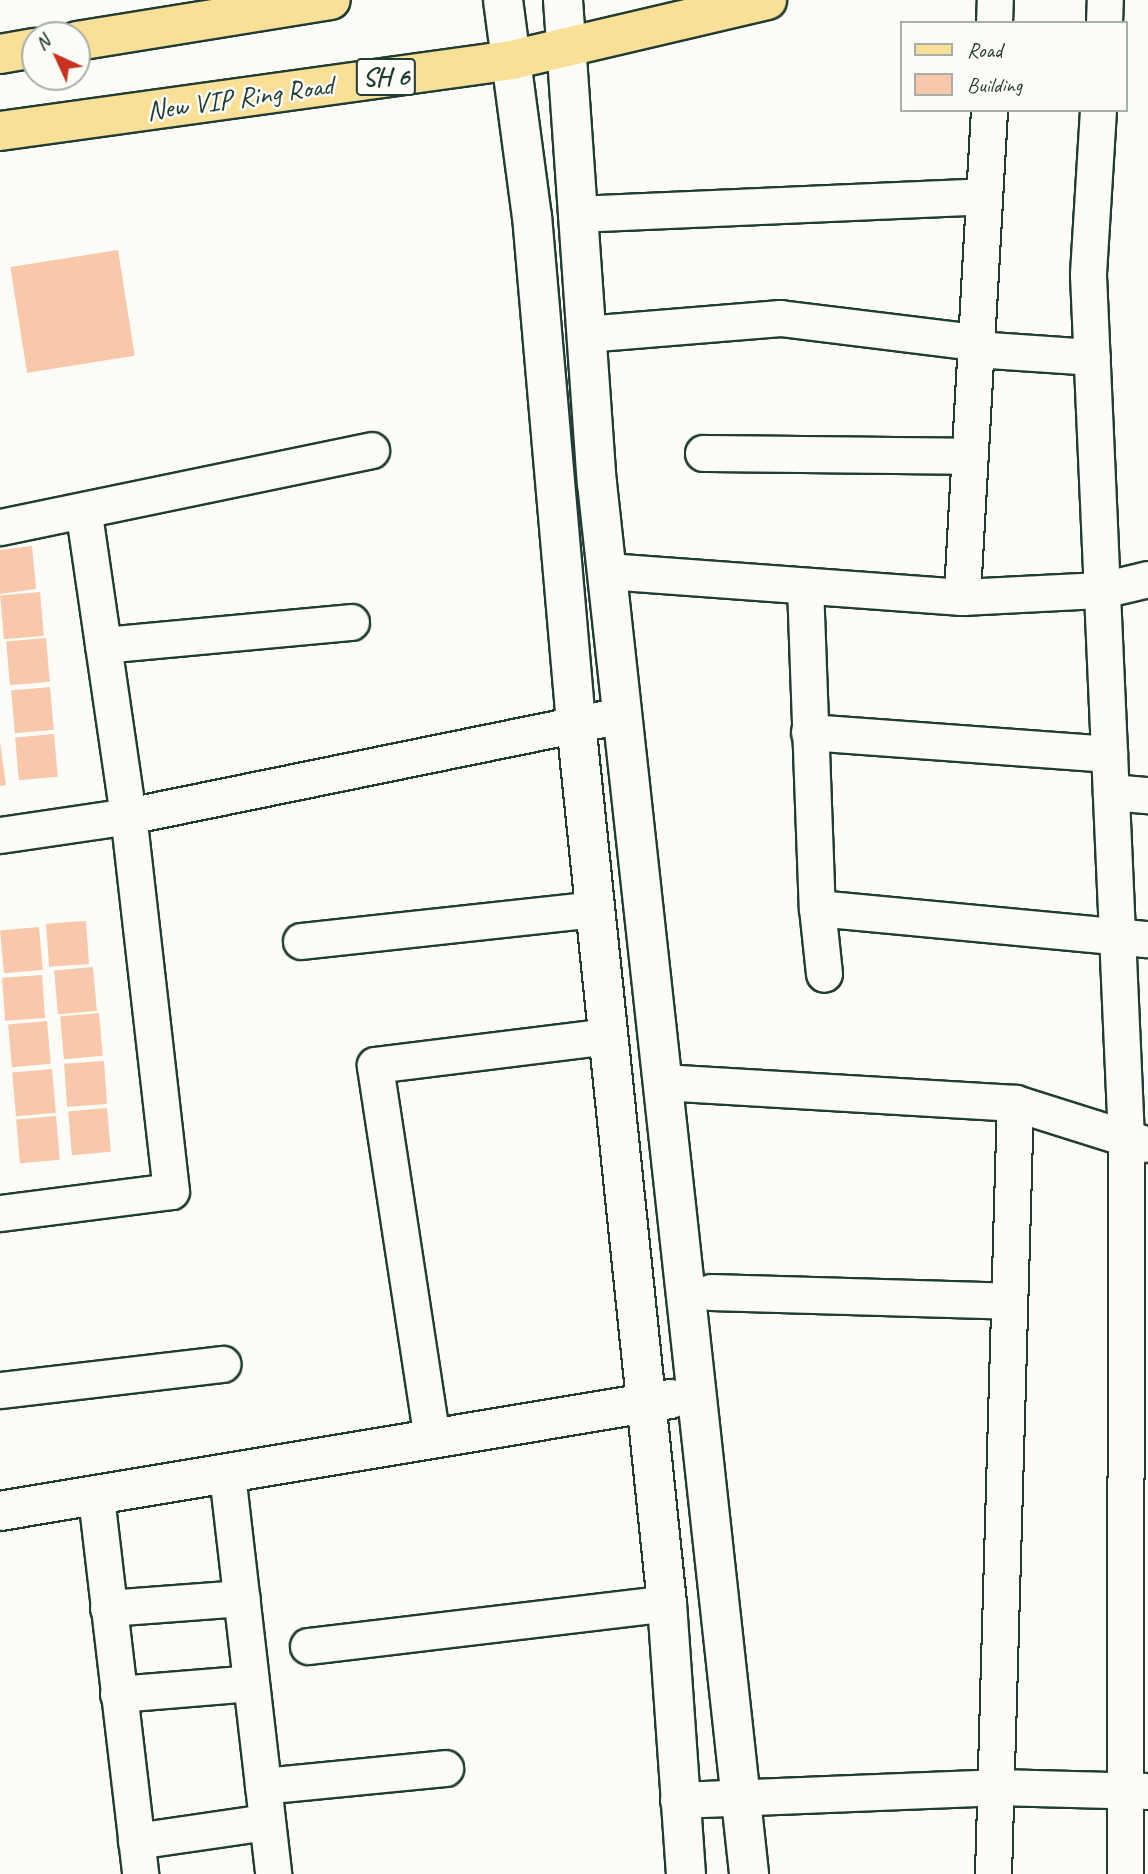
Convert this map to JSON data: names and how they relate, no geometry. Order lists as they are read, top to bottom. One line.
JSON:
{"streets":{"main road":["SH 6","New VIP Ring Road"]},"legend":["Road","Building"],"north":"top left"}
